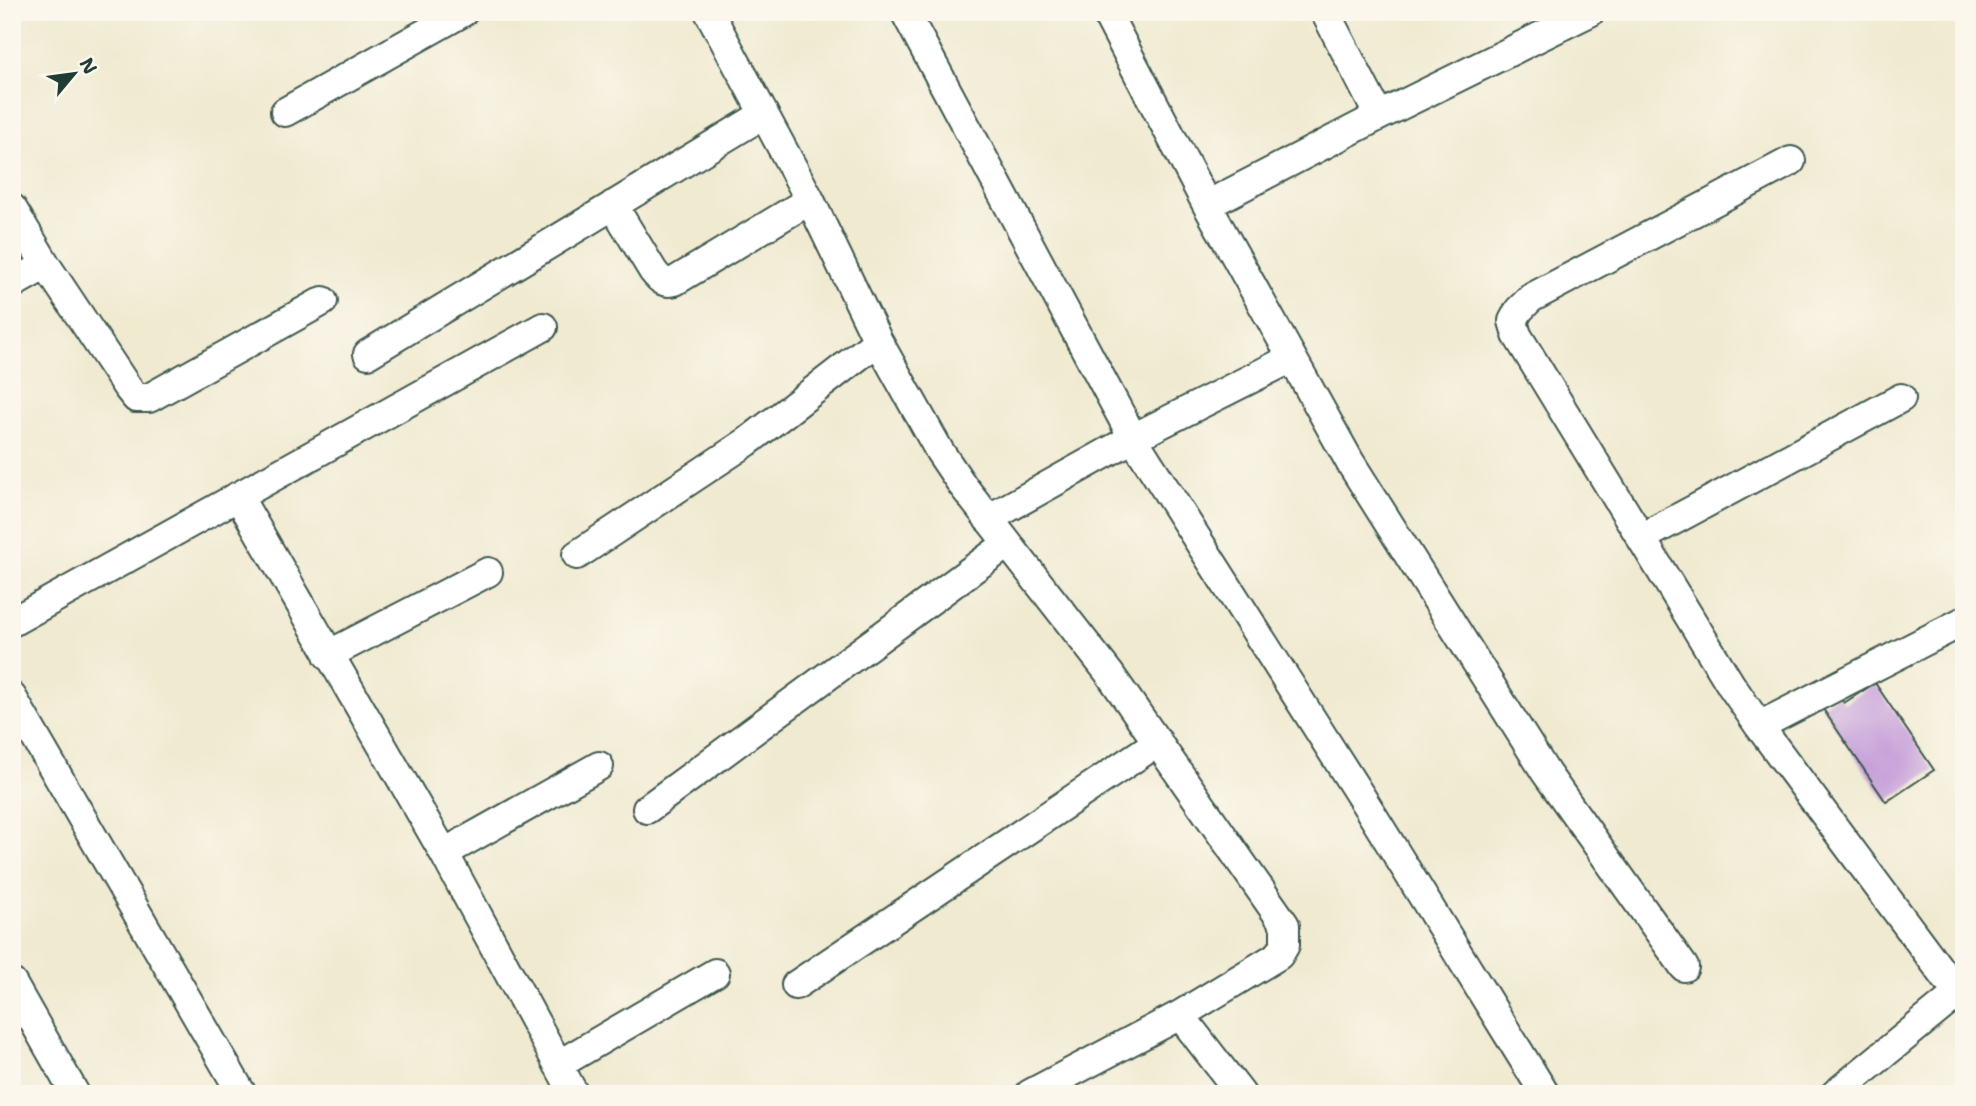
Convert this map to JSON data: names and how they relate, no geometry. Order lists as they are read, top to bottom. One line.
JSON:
{"north":"top right"}
